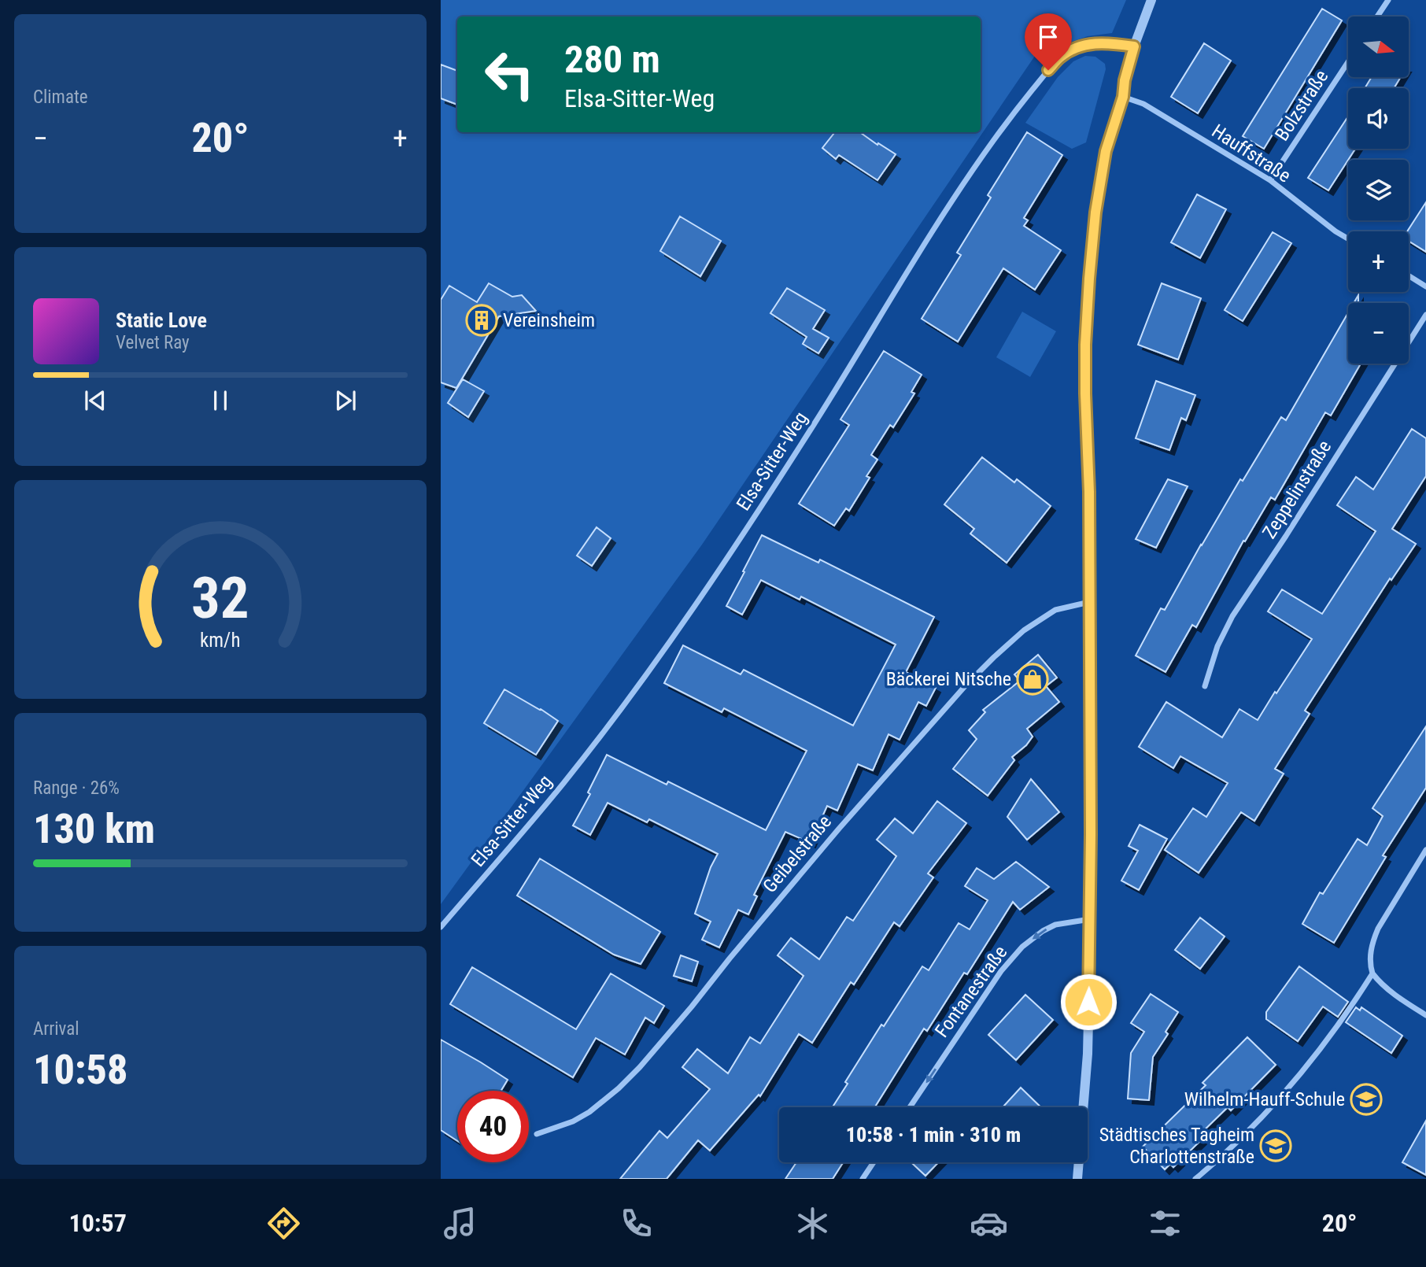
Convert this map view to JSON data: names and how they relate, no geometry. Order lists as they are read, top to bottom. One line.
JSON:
{"streets":{"street":["Bolzstraße","Hauffstraße","Elsa-Sitter-Weg","Zeppelinstraße","Geibelstraße","Fontanestraße"]},"crossings":[["Bolzstraße","Hauffstraße"]],"one_way":["Fontanestraße"],"places":{"building":["Vereinsheim"],"shop":["Bäckerei Nitsche"],"school or university":["Wilhelm-Hauff-Schule","Städtisches Tagheim Charlottenstraße"]},"north":"right","page":{"tile":["Climate",["Range · 26%","130 km"],["Arrival","10:58"]],"map_buttons":["+","−"],"turn":["280 m","Elsa-Sitter-Weg"],"heat":["−","20°","+"],"song":["Static Love","Velvet Ray"],"limit":"40","trip":"10:58 · 1 min · 310 m","tabs":["10:57","20°"],"gauge":["32","km/h"]}}
